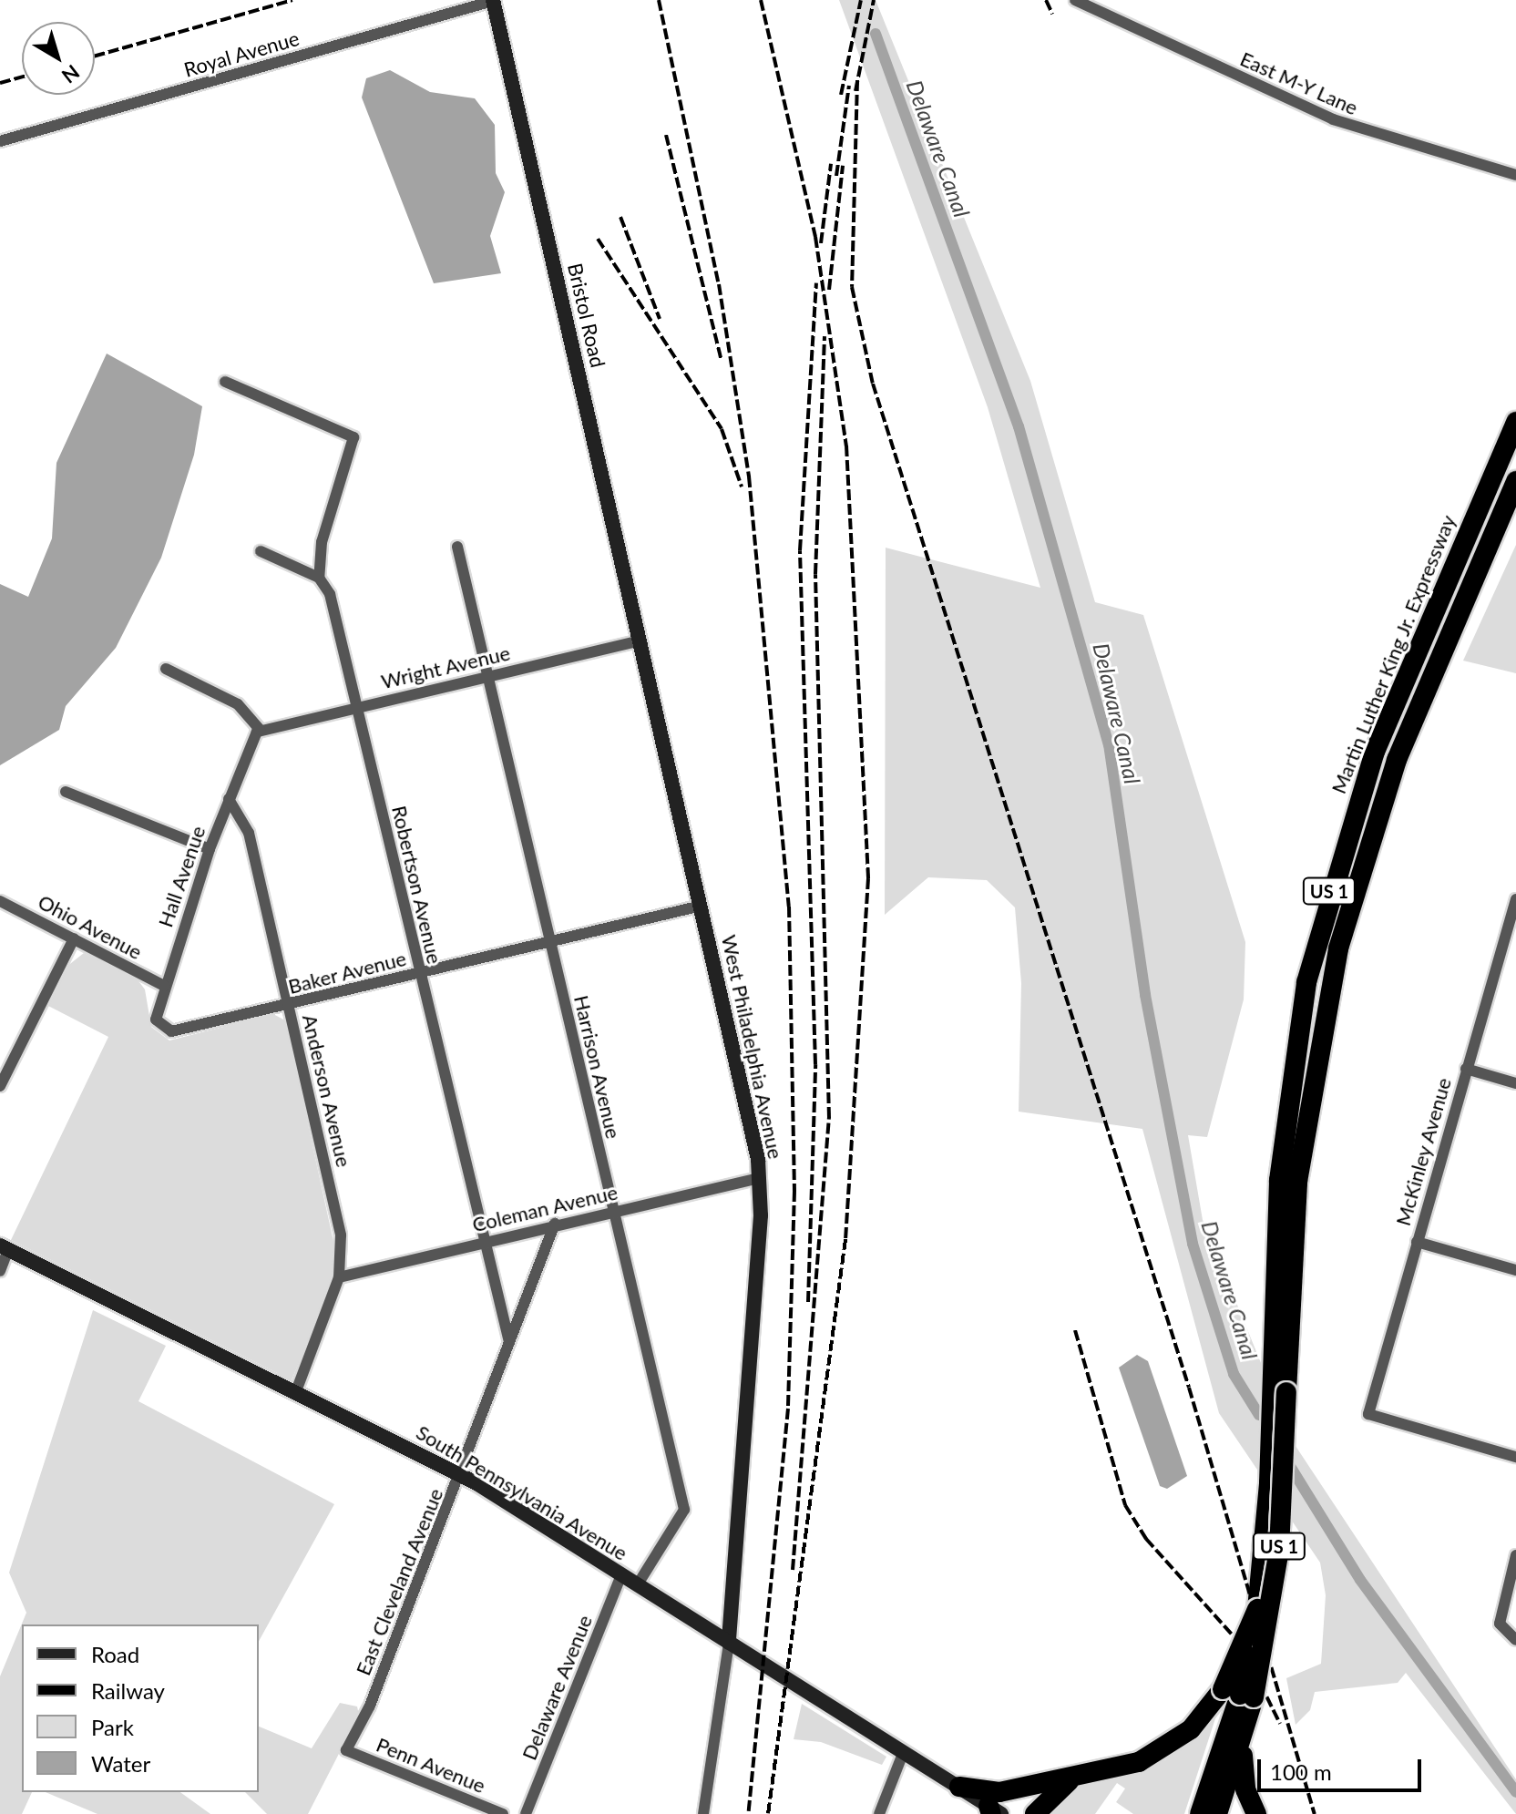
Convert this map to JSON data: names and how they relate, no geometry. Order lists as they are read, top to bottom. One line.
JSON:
{"streets":{"highway":["Martin Luther King Jr. Expressway","US 1"],"main road":["Bristol Road","West Philadelphia Avenue","South Pennsylvania Avenue"],"street":["Royal Avenue","East M-Y Lane","Wright Avenue","Hall Avenue","Robertson Avenue","Ohio Avenue","Baker Avenue","Harrison Avenue","Anderson Avenue","McKinley Avenue","Coleman Avenue","East Cleveland Avenue","Delaware Avenue","Penn Avenue"]},"crossings":[["Royal Avenue","Bristol Road"],["Bristol Road","Wright Avenue"],["Bristol Road","West Philadelphia Avenue"],["Wright Avenue","Hall Avenue"],["Wright Avenue","Robertson Avenue"],["Wright Avenue","West Philadelphia Avenue"],["Wright Avenue","Harrison Avenue"],["Hall Avenue","Ohio Avenue"],["Hall Avenue","Baker Avenue"],["Hall Avenue","Anderson Avenue"],["Robertson Avenue","Baker Avenue"],["Robertson Avenue","Coleman Avenue"],["Robertson Avenue","East Cleveland Avenue"],["Baker Avenue","West Philadelphia Avenue"],["Baker Avenue","Harrison Avenue"],["Baker Avenue","Anderson Avenue"],["West Philadelphia Avenue","Coleman Avenue"],["West Philadelphia Avenue","South Pennsylvania Avenue"],["Harrison Avenue","Coleman Avenue"],["Harrison Avenue","South Pennsylvania Avenue"],["Anderson Avenue","Coleman Avenue"],["Anderson Avenue","South Pennsylvania Avenue"],["Coleman Avenue","East Cleveland Avenue"],["South Pennsylvania Avenue","East Cleveland Avenue"],["South Pennsylvania Avenue","Delaware Avenue"],["East Cleveland Avenue","Penn Avenue"]],"water":["Delaware Canal"],"legend":["Road","Railway","Park","Water"],"scale_bar":"100 m","north":"bottom right"}
